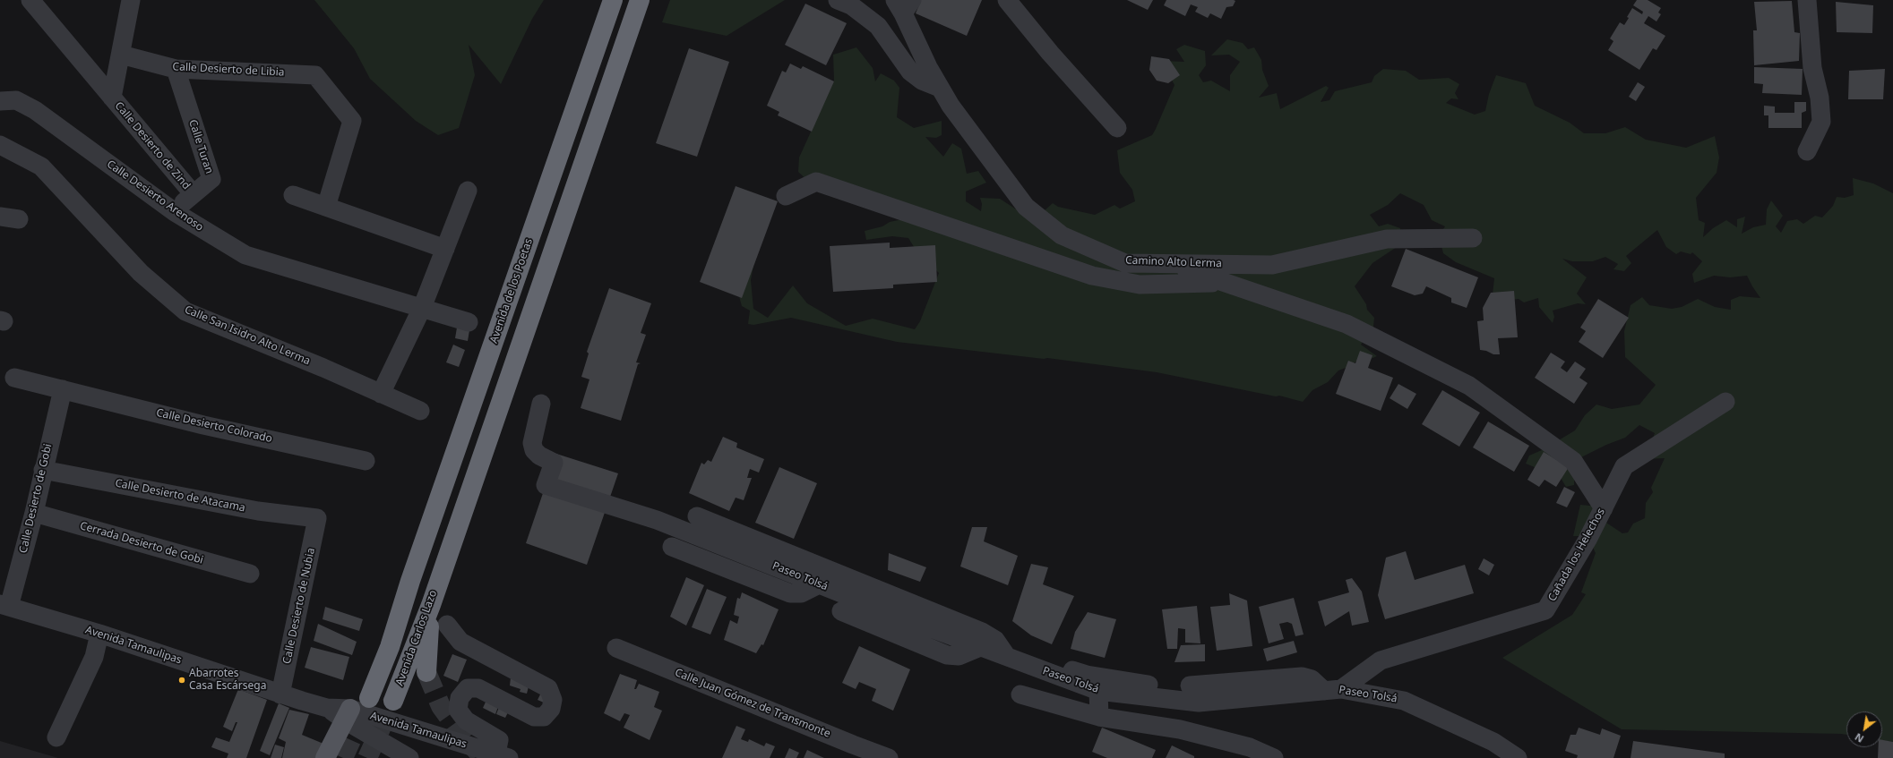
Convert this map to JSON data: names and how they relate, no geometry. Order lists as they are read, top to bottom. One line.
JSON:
{"streets":{"highway":["Avenida de los Poetas","Avenida Carlos Lazo"],"street":["Calle Desierto de Libia","Calle Desierto de Zind","Calle Turan","Calle Desierto Arenoso","Camino Alto Lerma","Calle San Isidro Alto Lerma","Calle Desierto Colorado","Calle Desierto de Atacama","Calle Desierto de Gobi","Cerrada Desierto de Gobi","Cañada los Helechos","Paseo Tolsá","Calle Desierto de Nubia","Avenida Tamaulipas","Calle Juan Gómez de Transmonte"]},"crossings":[["Calle Desierto de Libia","Calle Turan"],["Calle Desierto de Zind","Calle Turan"],["Calle Turan","Calle Desierto Arenoso"],["Avenida de los Poetas","Avenida Carlos Lazo"],["Calle Desierto Colorado","Calle Desierto de Gobi"],["Calle Desierto de Atacama","Calle Desierto de Gobi"],["Calle Desierto de Atacama","Calle Desierto de Nubia"],["Calle Desierto de Gobi","Cerrada Desierto de Gobi"],["Calle Desierto de Gobi","Avenida Tamaulipas"],["Cañada los Helechos","Paseo Tolsá"],["Calle Desierto de Nubia","Avenida Tamaulipas"]],"places":["Abarrotes Casa Escársega"],"north":"bottom left"}
